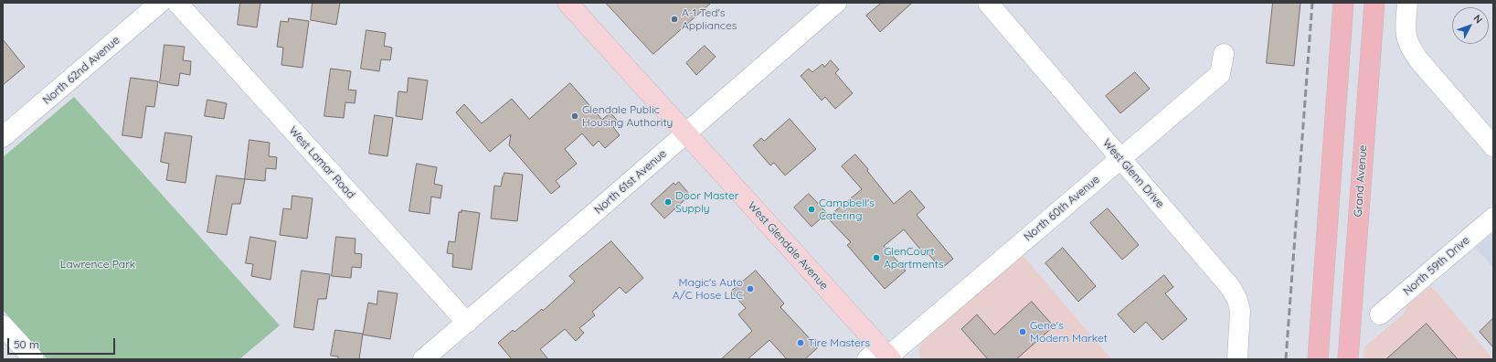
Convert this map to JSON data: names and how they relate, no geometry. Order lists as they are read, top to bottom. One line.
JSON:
{"streets":{"highway":["Grand Avenue"],"main road":["West Glendale Avenue"],"street":["North 62nd Avenue","West Lamar Road","West Glenn Drive","North 61st Avenue","North 60th Avenue","North 59th Drive"]},"crossings":[["West Lamar Road","North 61st Avenue"],["West Glenn Drive","North 60th Avenue"],["North 61st Avenue","West Glendale Avenue"],["North 60th Avenue","West Glendale Avenue"]],"parks":["Lawrence Park"],"places":["A-1 Ted's Appliances","Glendale Public Housing Authority","Door Master Supply","Campbell's Catering","GlenCourt Apartments","Magic's Auto A/C Hose LLC","Gene's Modern Market","Tire Masters"],"scale_bar":"50 m","north":"top right"}
